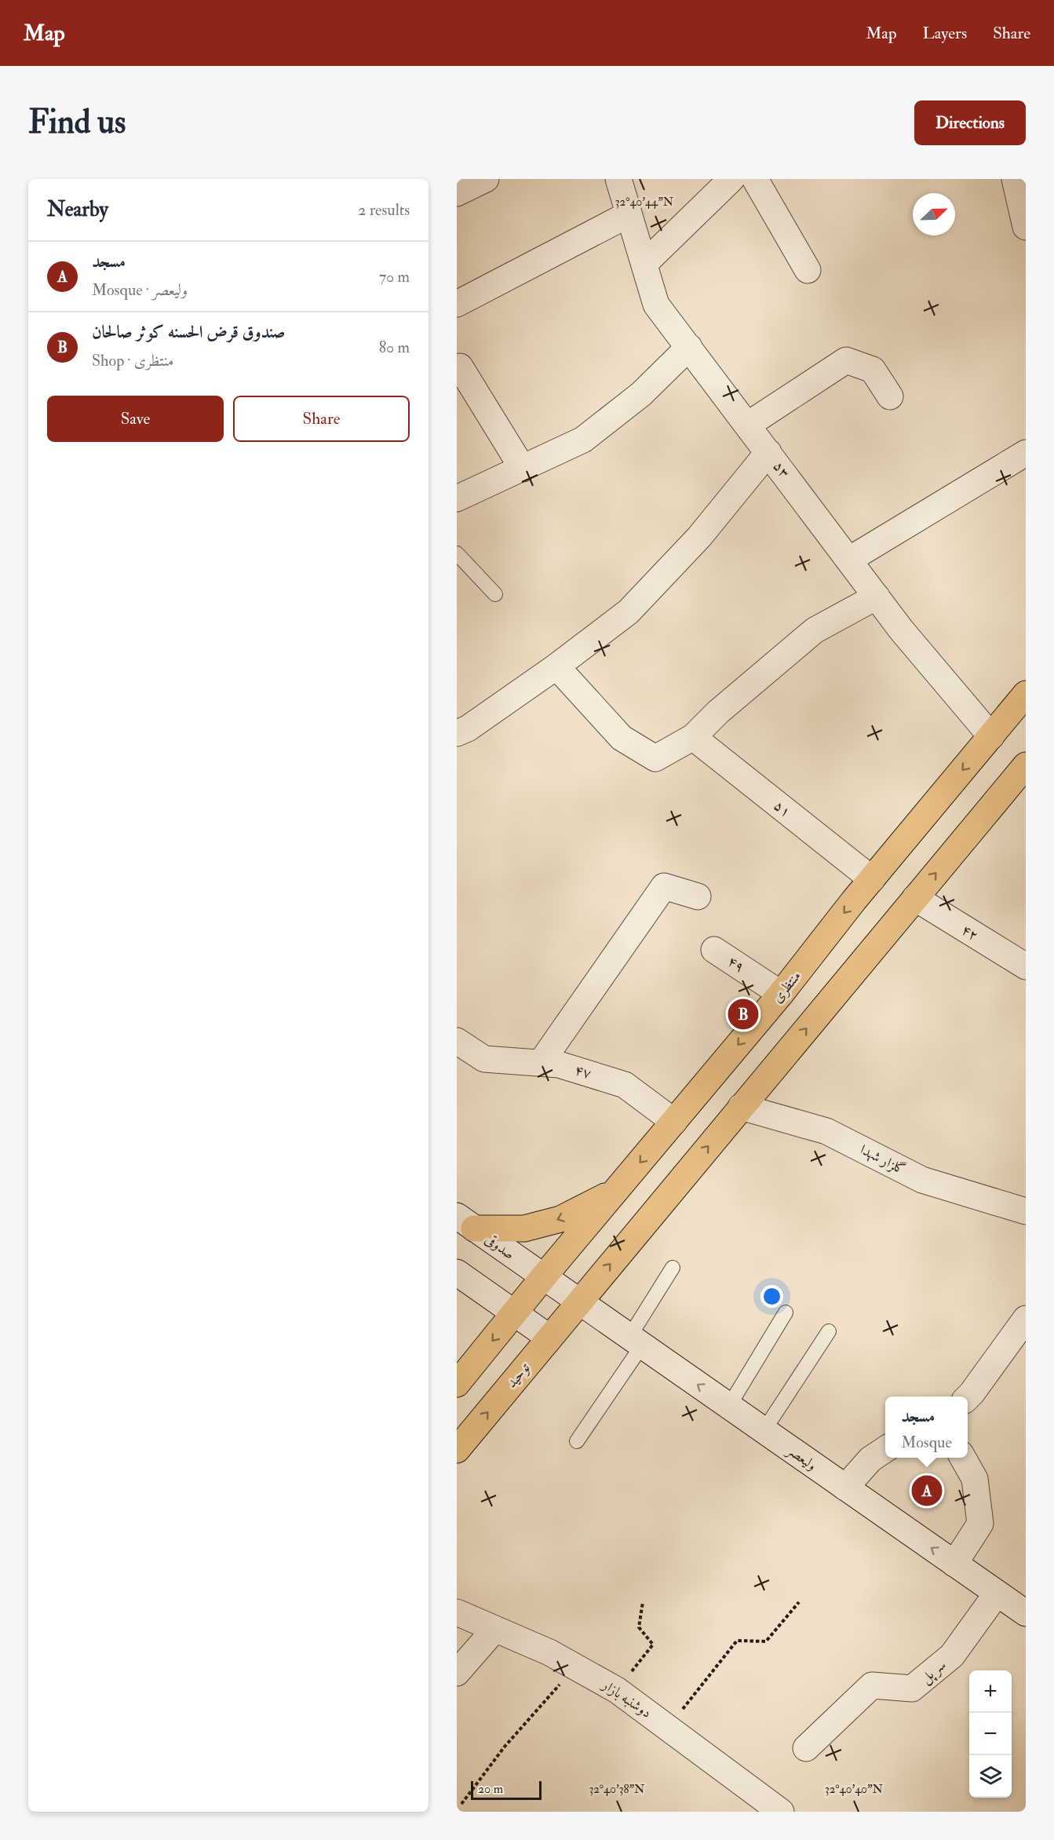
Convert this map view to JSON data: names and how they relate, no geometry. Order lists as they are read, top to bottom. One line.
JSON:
{"streets":{"main road":["منتظری","توحید"],"street":["۵۳","۵۱","۴۲","۴۹","۴۷","گلزار شهدا","صدوقی","ولیعصر","سر پل","دوشنبه بازار"]},"crossings":[["۵۳","منتظری"],["۵۱","منتظری"],["۴۹","منتظری"],["منتظری","۴۷"],["منتظری","صدوقی"],["صدوقی","توحید"],["صدوقی","ولیعصر"],["توحید","ولیعصر"],["ولیعصر","سر پل"]],"one_way":["ولیعصر"],"scale_bar":"20 m","north":"top right","page":{"header":"Map","nav":["Map","Layers","Share"],"buttons":["Directions",["Save","Share"]],"title":"Find us","heading":["Nearby","2 results"],"list":[{"mark":"A","name":"مسجد","note":"Mosque · ولیعصر","value":"70 m"},{"mark":"B","name":"صندوق قرض الحسنه کوثر صالحان","note":"Shop · منتظری","value":"80 m"}],"pins":["B","A"],"popup":["مسجد","Mosque"],"map_buttons":["+","−"],"scale":"20 m"},"coordinates":["32°40'44\"N","32°40'38\"N","32°40'40\"N"]}
